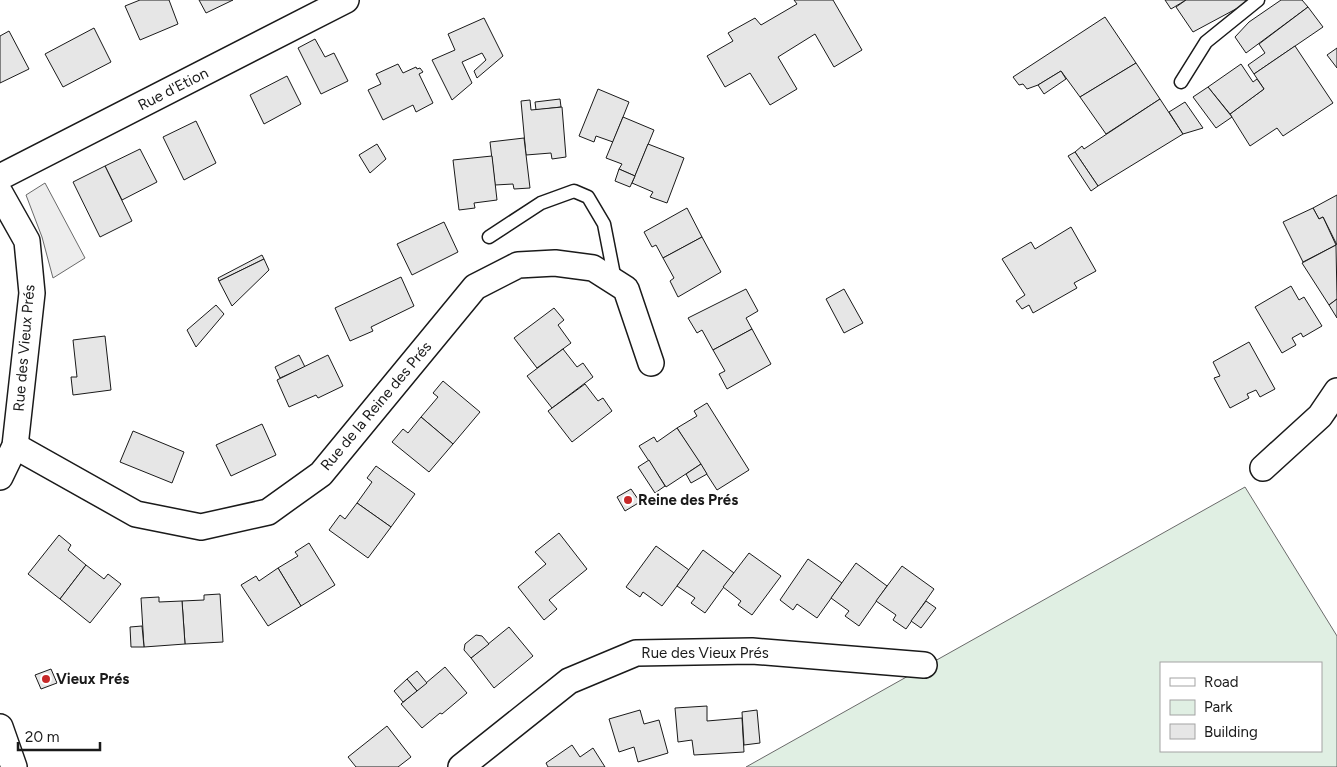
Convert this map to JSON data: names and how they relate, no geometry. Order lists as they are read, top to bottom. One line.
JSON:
{"streets":{"street":["Rue d'Etion","Rue des Vieux Prés","Rue de la Reine des Prés"]},"crossings":[["Rue des Vieux Prés","Rue de la Reine des Prés"]],"places":["Reine des Prés","Vieux Prés"],"legend":["Road","Park","Building"],"scale_bar":"20 m"}
